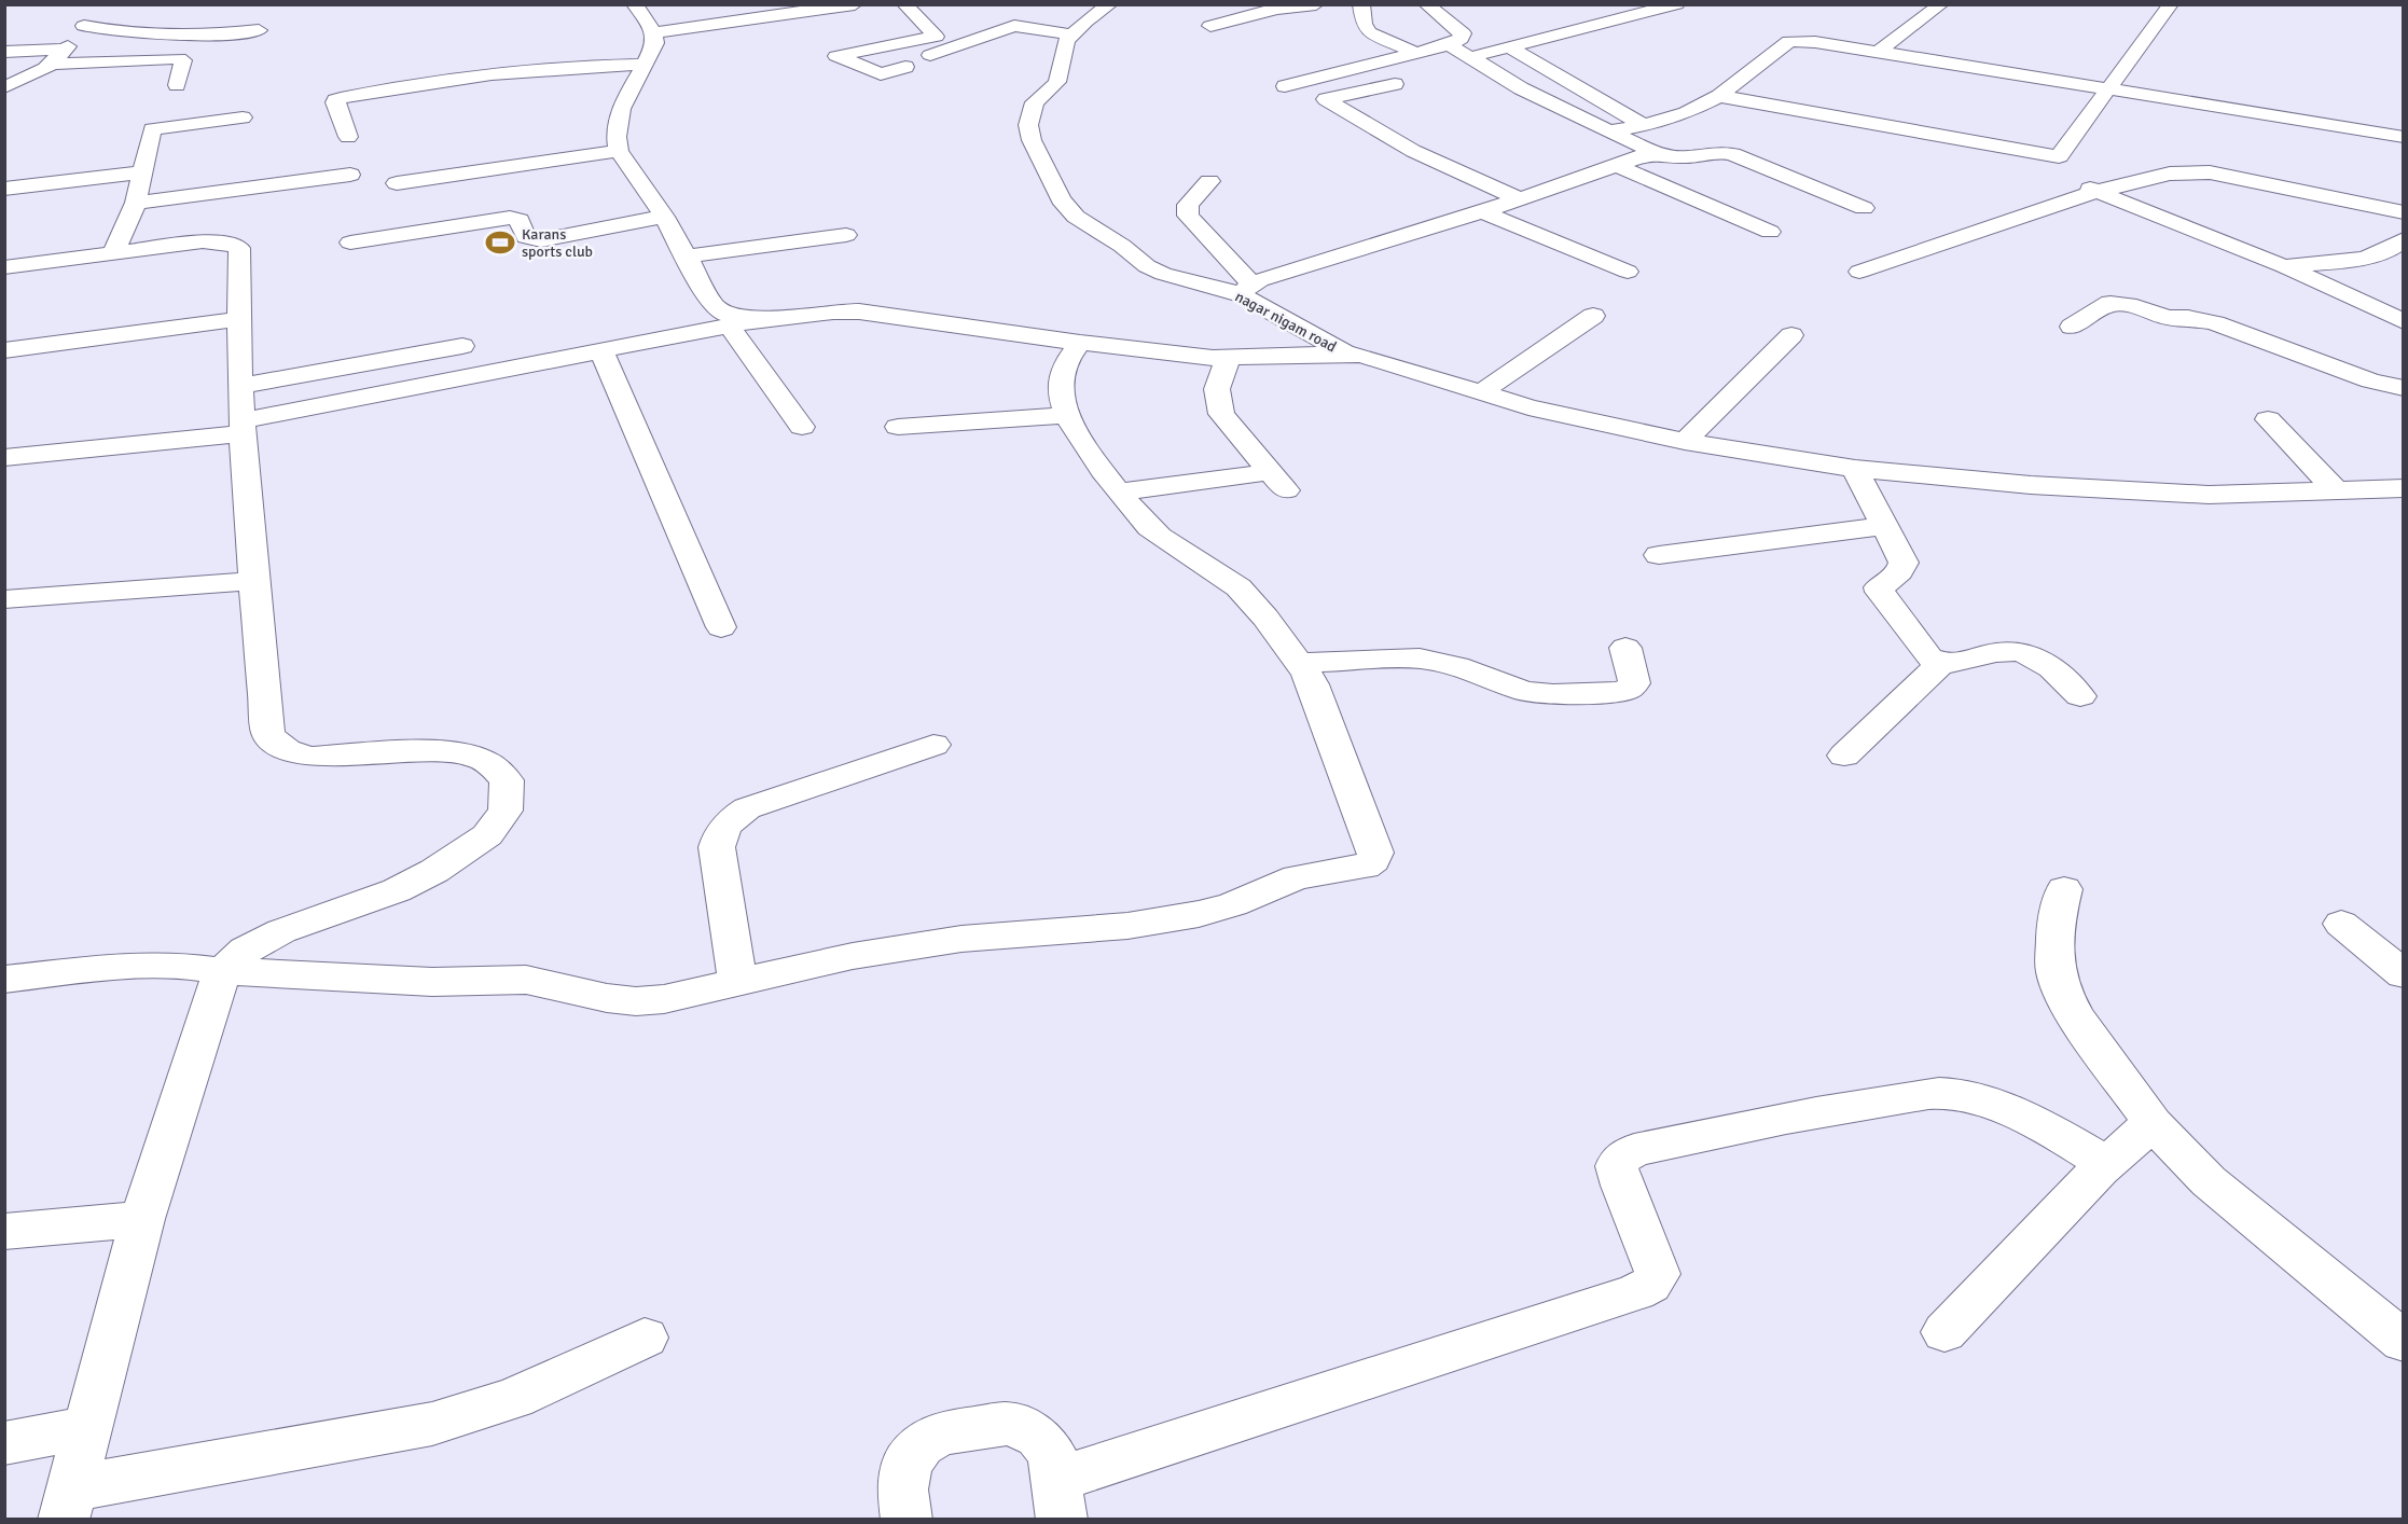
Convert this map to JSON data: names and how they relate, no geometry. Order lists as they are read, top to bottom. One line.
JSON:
{"streets":{"street":["nagar nigam road"]},"places":{"sports":["Karans sports club"]}}
